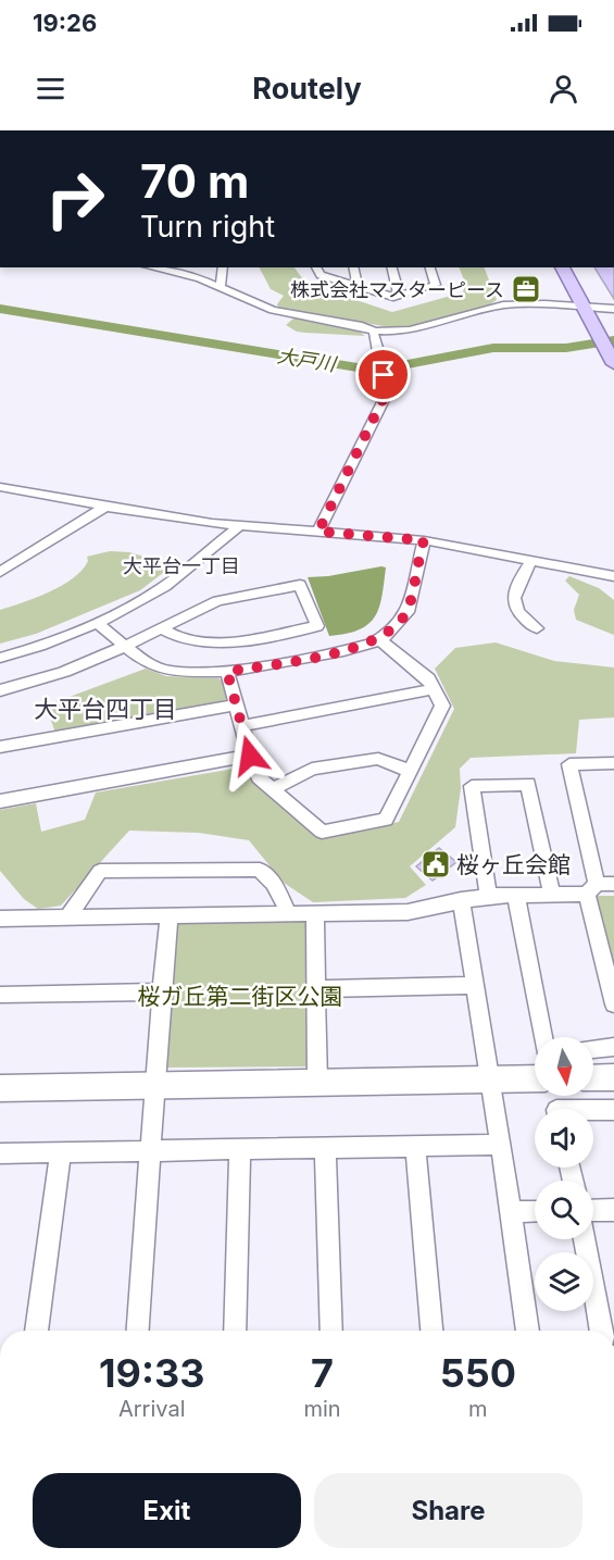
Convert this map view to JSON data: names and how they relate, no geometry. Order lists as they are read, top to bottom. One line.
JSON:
{"districts":["大平台一丁目","大平台四丁目"],"water":["大戸川"],"parks":["桜ガ丘第二街区公園"],"places":{"office":["株式会社マスターピース"],"public building":["桜ヶ丘会館"]},"north":"bottom","page":{"status":"19:26","header":"Routely","turn":["70 m","Turn right"],"eta":["19:33","Arrival","7","min","550","m"],"buttons":["Exit","Share"]}}
